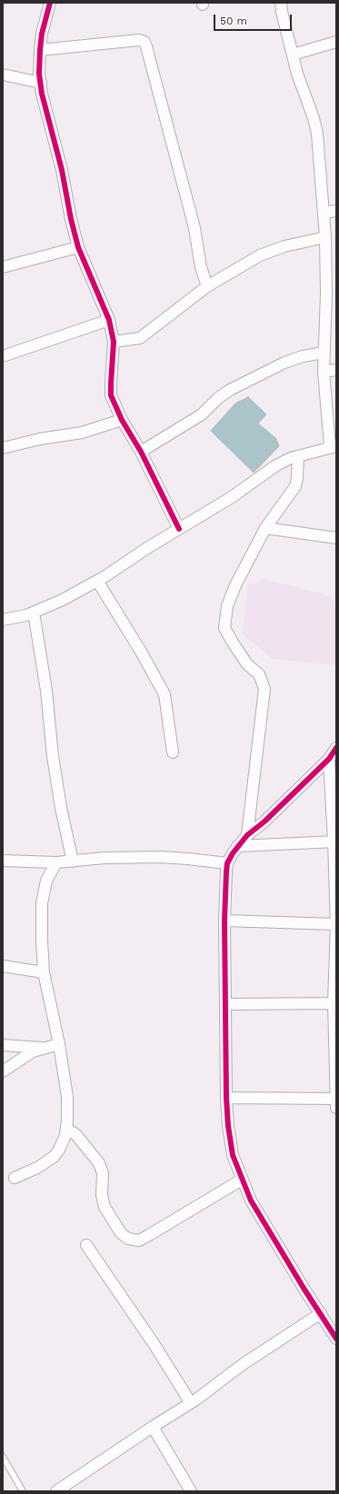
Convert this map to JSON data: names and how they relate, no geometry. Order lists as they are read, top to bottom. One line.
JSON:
{"scale_bar":"50 m"}
